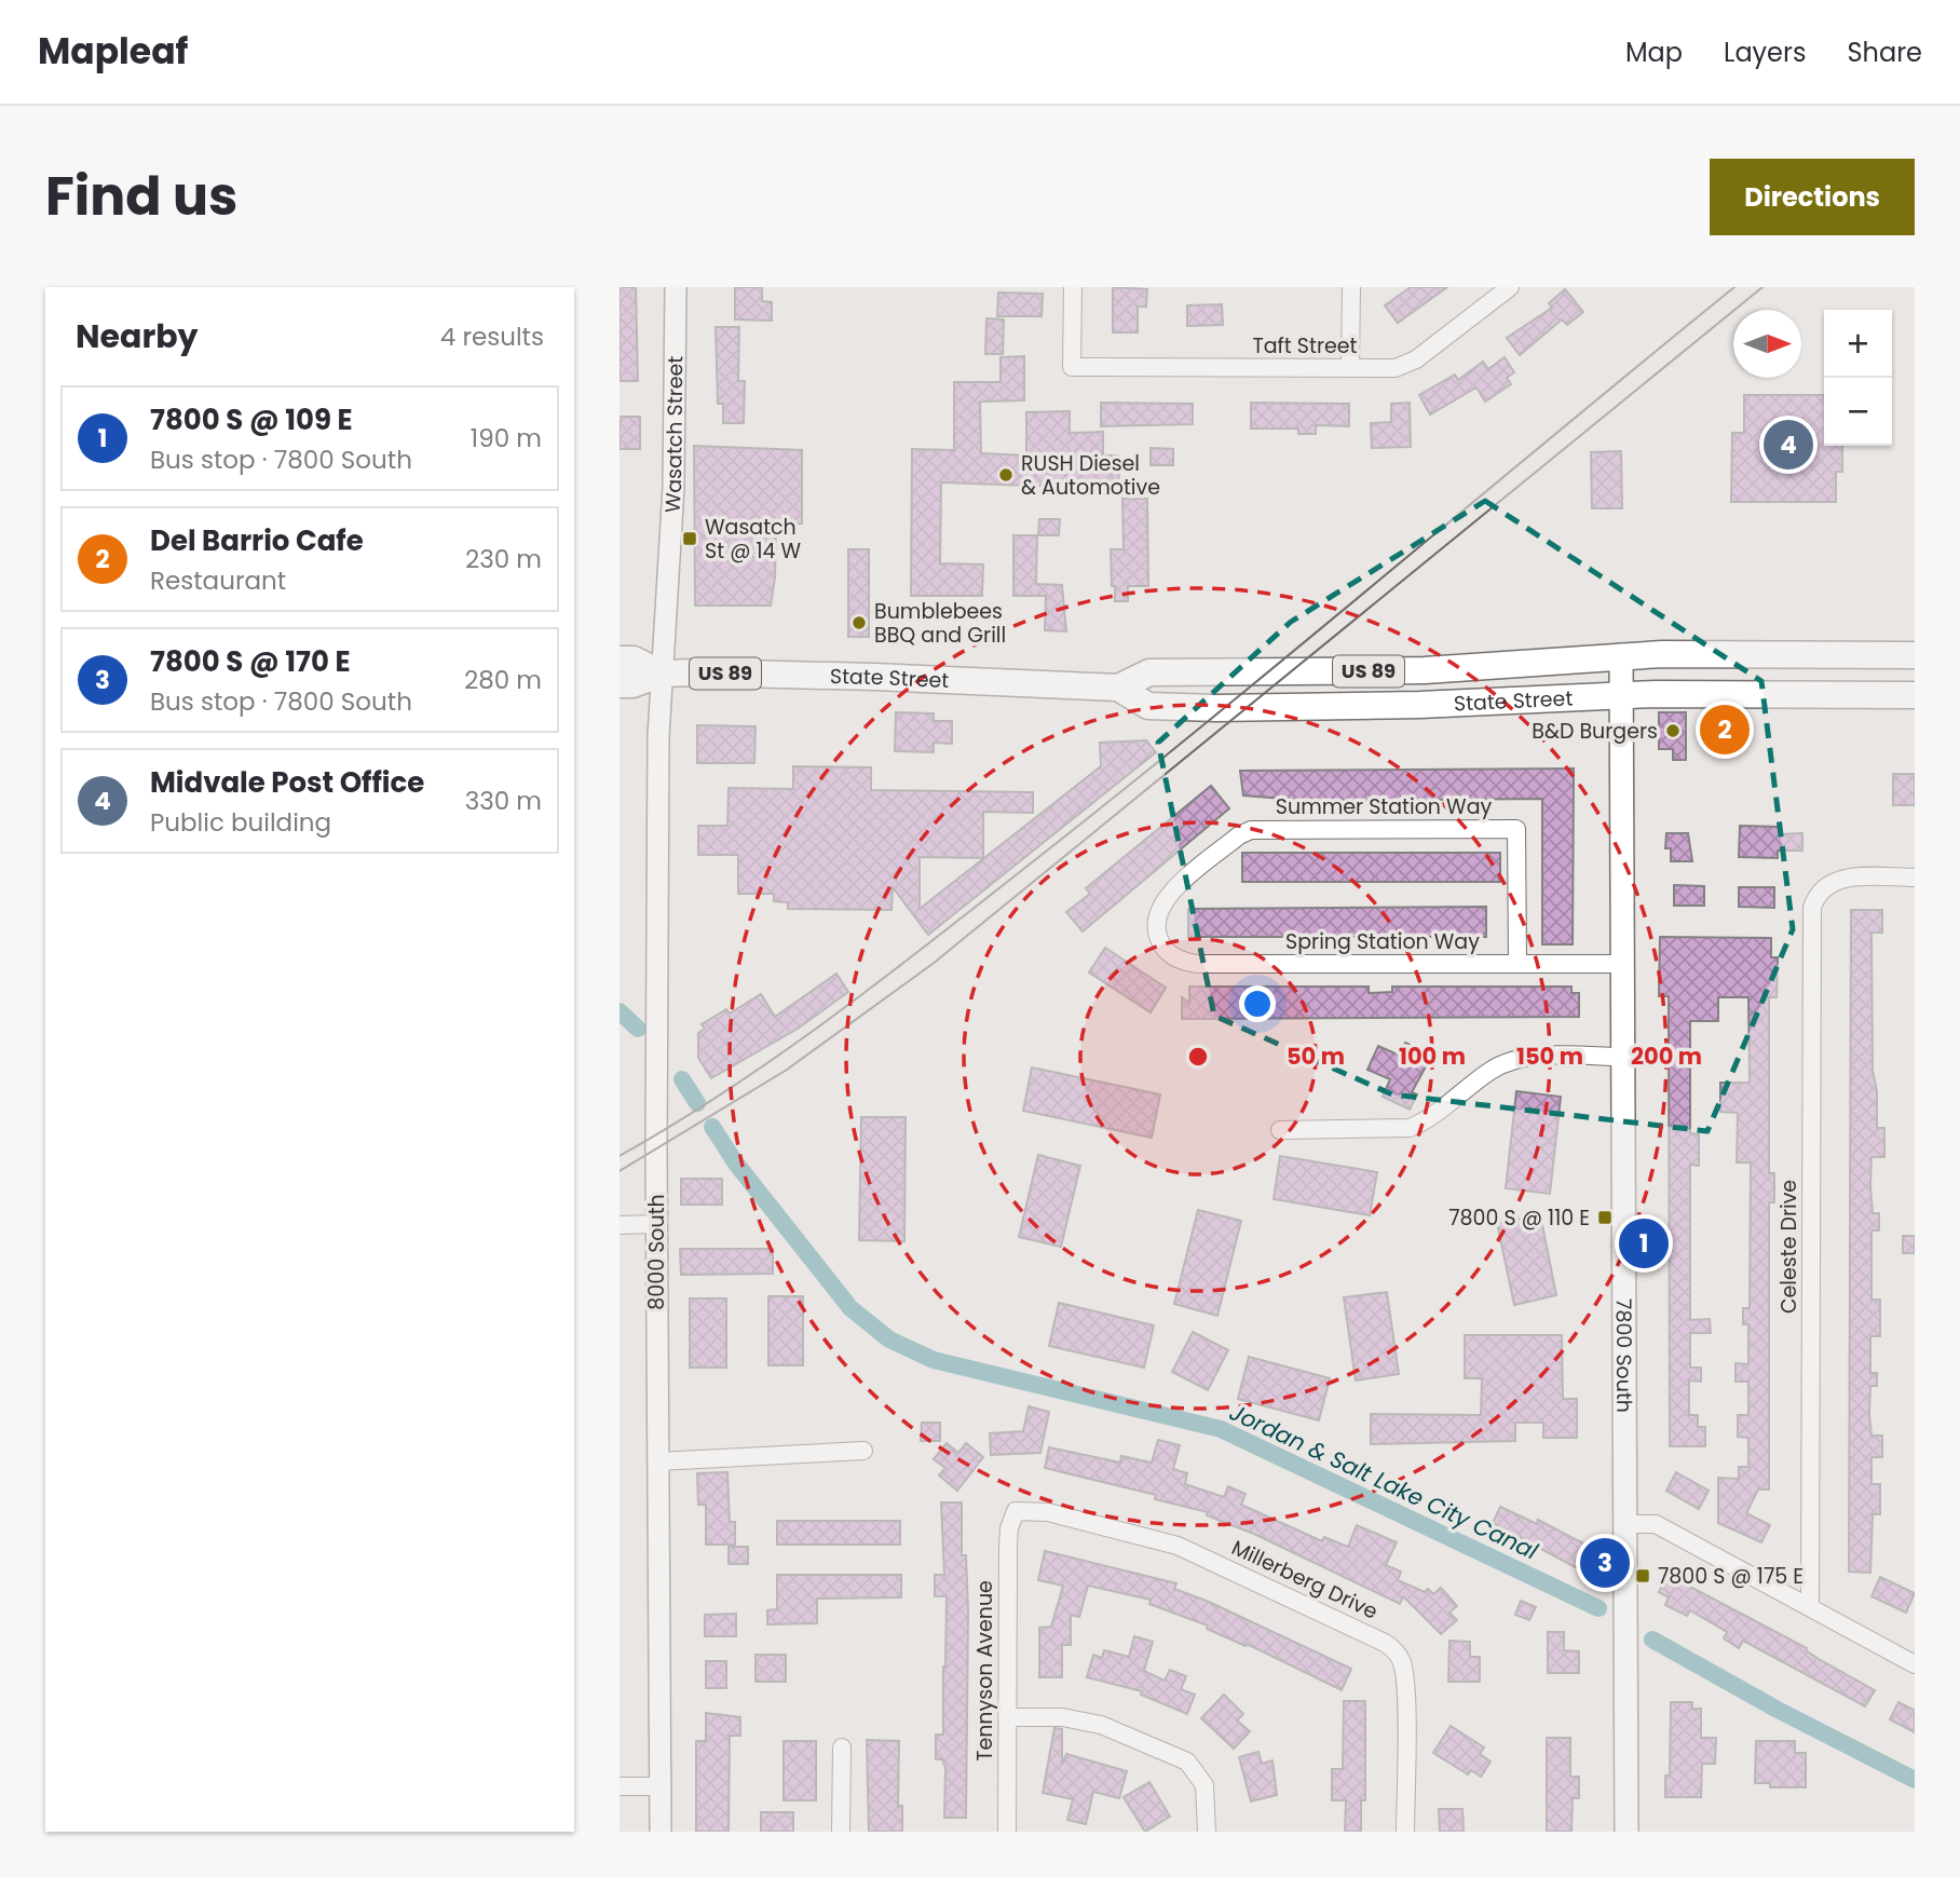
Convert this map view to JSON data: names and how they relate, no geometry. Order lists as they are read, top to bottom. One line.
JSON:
{"streets":{"main road":["US 89","State Street","7800 South"],"street":["Taft Street","Wasatch Street","Summer Station Way","Spring Station Way","Celeste Drive","8000 South","Millerberg Drive","Tennyson Avenue"]},"crossings":[["Wasatch Street","State Street"],["Wasatch Street","8000 South"],["State Street","8000 South"],["State Street","7800 South"],["Summer Station Way","Spring Station Way"],["Spring Station Way","7800 South"],["Millerberg Drive","Tennyson Avenue"]],"water":["Jordan & Salt Lake City Canal"],"places":{"other":["RUSH Diesel & Automotive","Bumblebees BBQ and Grill","B&D Burgers"],"transit":["Wasatch St @ 14 W","7800 S @ 110 E","7800 S @ 175 E"]},"north":"right","page":{"header":"Mapleaf","nav":["Map","Layers","Share"],"title":"Find us","buttons":"Directions","heading":["Nearby","4 results"],"map_buttons":["+","−"],"list":[{"mark":"1","name":"7800 S @ 109 E","note":"Bus stop · 7800 South","value":"190 m"},{"mark":"2","name":"Del Barrio Cafe","note":"Restaurant","value":"230 m"},{"mark":"3","name":"7800 S @ 170 E","note":"Bus stop · 7800 South","value":"280 m"},{"mark":"4","name":"Midvale Post Office","note":"Public building","value":"330 m"}],"pins":["4","2","1","3"]},"rings":["50 m","100 m","150 m","200 m"]}
